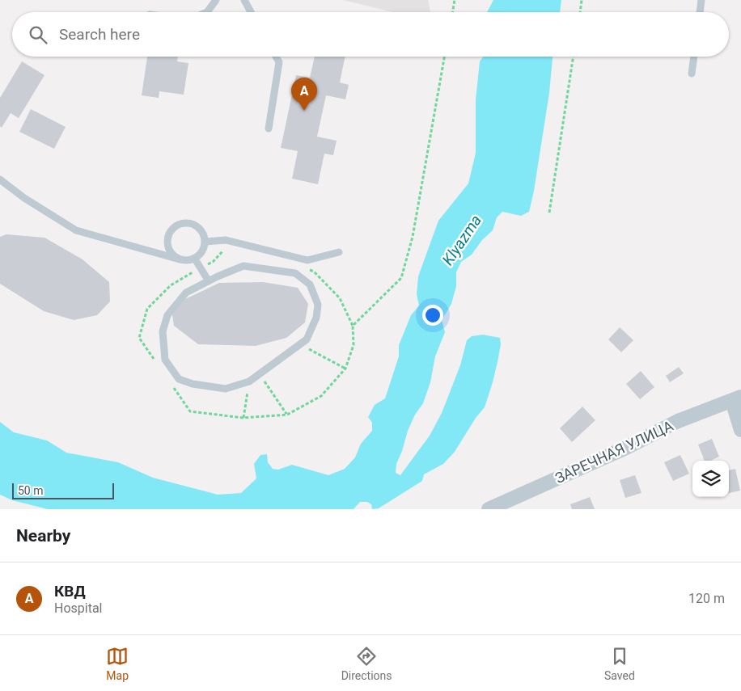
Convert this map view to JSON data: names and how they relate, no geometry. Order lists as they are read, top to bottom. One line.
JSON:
{"streets":{"street":["ЗАРЕЧНАЯ УЛИЦА"]},"water":["Klyazma"],"scale_bar":"50 m","page":{"search":"Search here","pins":"A","scale":"50 m","heading":"Nearby","list":[{"mark":"A","name":"КВД","note":"Hospital","value":"120 m"}],"nav":["Map","Directions","Saved"]}}
